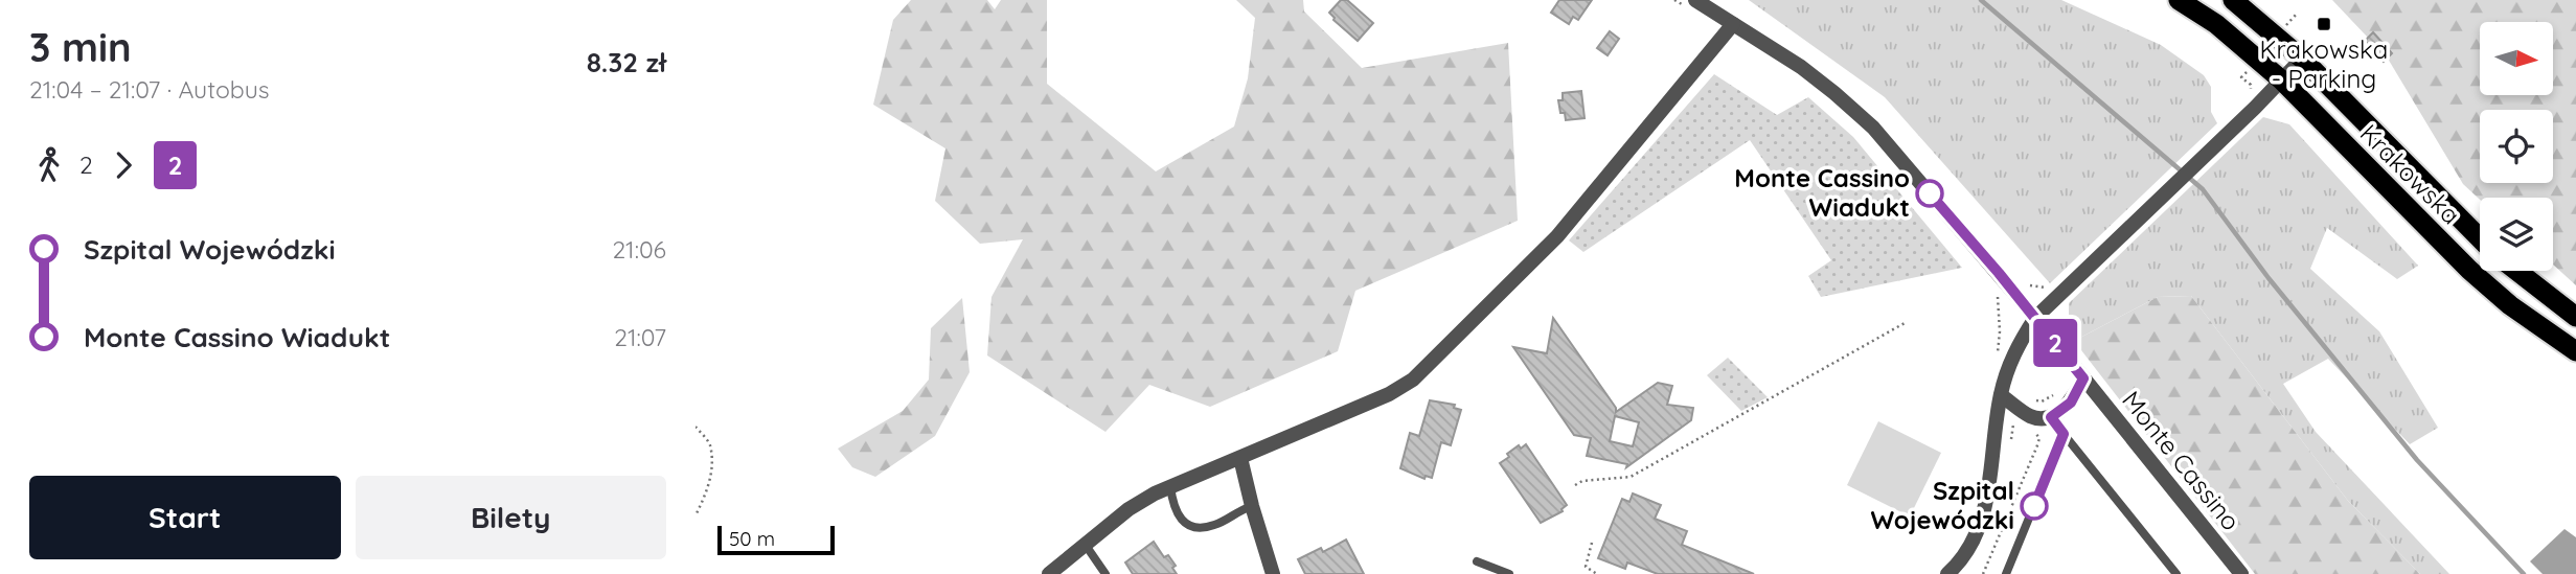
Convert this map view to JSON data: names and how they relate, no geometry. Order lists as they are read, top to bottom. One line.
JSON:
{"streets":{"highway":["Krakowska"],"street":["Monte Cassino"]},"places":{"transit":["Krakowska - Parking"],"other":["Monte Cassino Wiadukt","Szpital Wojewódzki"]},"lines":["bus line 2"],"scale_bar":"50 m","north":"right","page":{"heading":["3 min","21:04 – 21:07 · Autobus","8.32 zł"],"on_map":"2","legs":["2","2"],"list":[{"name":"Szpital Wojewódzki","value":"21:06"},{"name":"Monte Cassino Wiadukt","value":"21:07"}],"buttons":["Start","Bilety"],"scale":"50 m"}}
